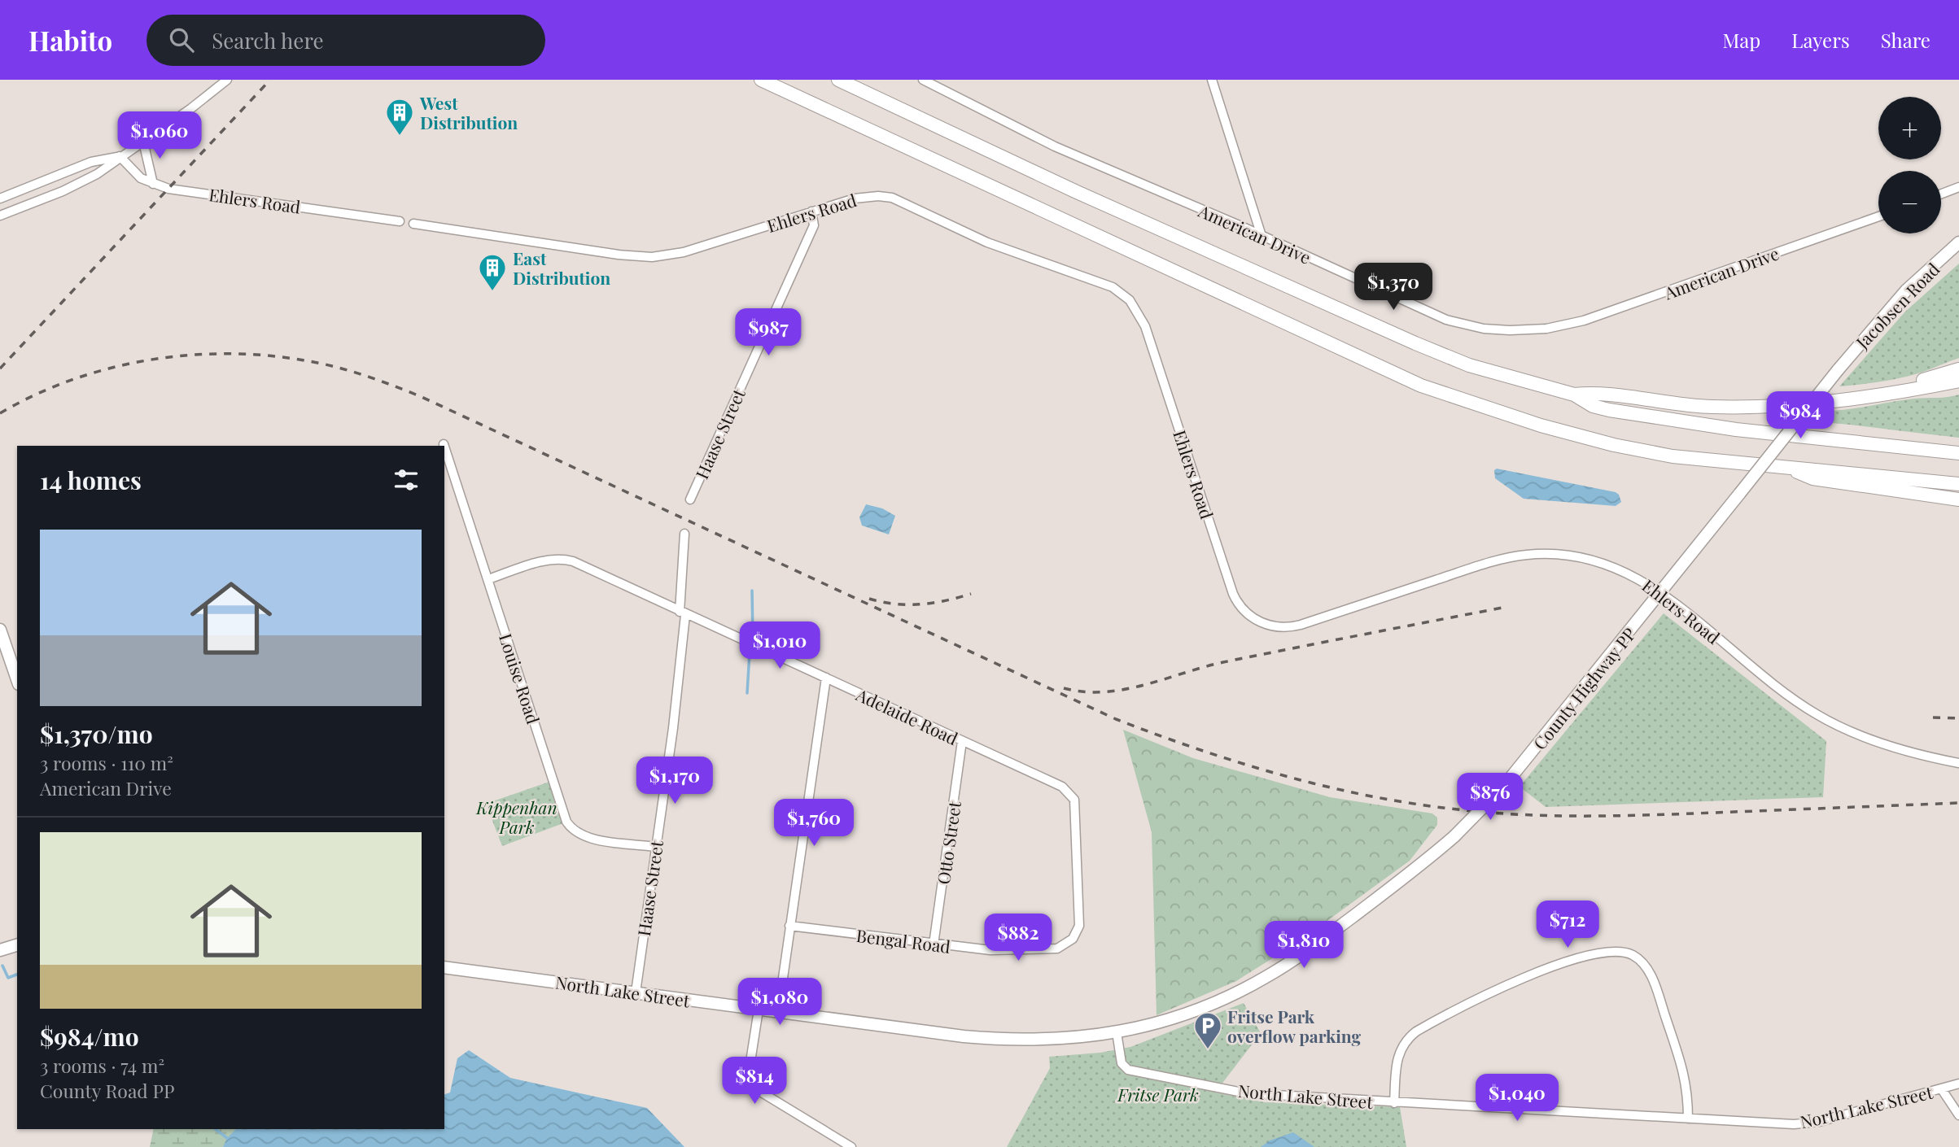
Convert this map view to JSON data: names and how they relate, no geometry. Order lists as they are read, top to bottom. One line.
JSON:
{"streets":{"main road":["Jacobsen Road","County Highway PP","North Lake Street"],"street":["Ehlers Road","American Drive","Haase Street","Louise Road","Adelaide Road","Otto Street","Bengal Road"]},"crossings":[["Ehlers Road","Haase Street"],["Ehlers Road","County Highway PP"],["Jacobsen Road","County Highway PP"],["Haase Street","Louise Road"],["Haase Street","Adelaide Road"],["Haase Street","North Lake Street"],["Louise Road","Adelaide Road"],["County Highway PP","North Lake Street"],["Adelaide Road","Otto Street"],["Adelaide Road","Bengal Road"],["Otto Street","Bengal Road"]],"parks":["Kippenhan Park","Fritse Park"],"places":{"building":["West Distribution","East Distribution"],"parking":["Fritse Park overflow parking"]},"page":{"header":"Habito","search":"Search here","nav":["Map","Layers","Share"],"map_buttons":["+","−"],"price":["$1,060","$1,370","$987","$984","$1,010","$1,170","$876","$1,760","$712","$882","$1,810","$1,080","$814","$1,040"],"heading":"14 homes","list":[{"name":"$1,370/mo","note":"3 rooms · 110 m² · American Drive"},{"name":"$984/mo","note":"3 rooms · 74 m² · County Road PP"}]}}
